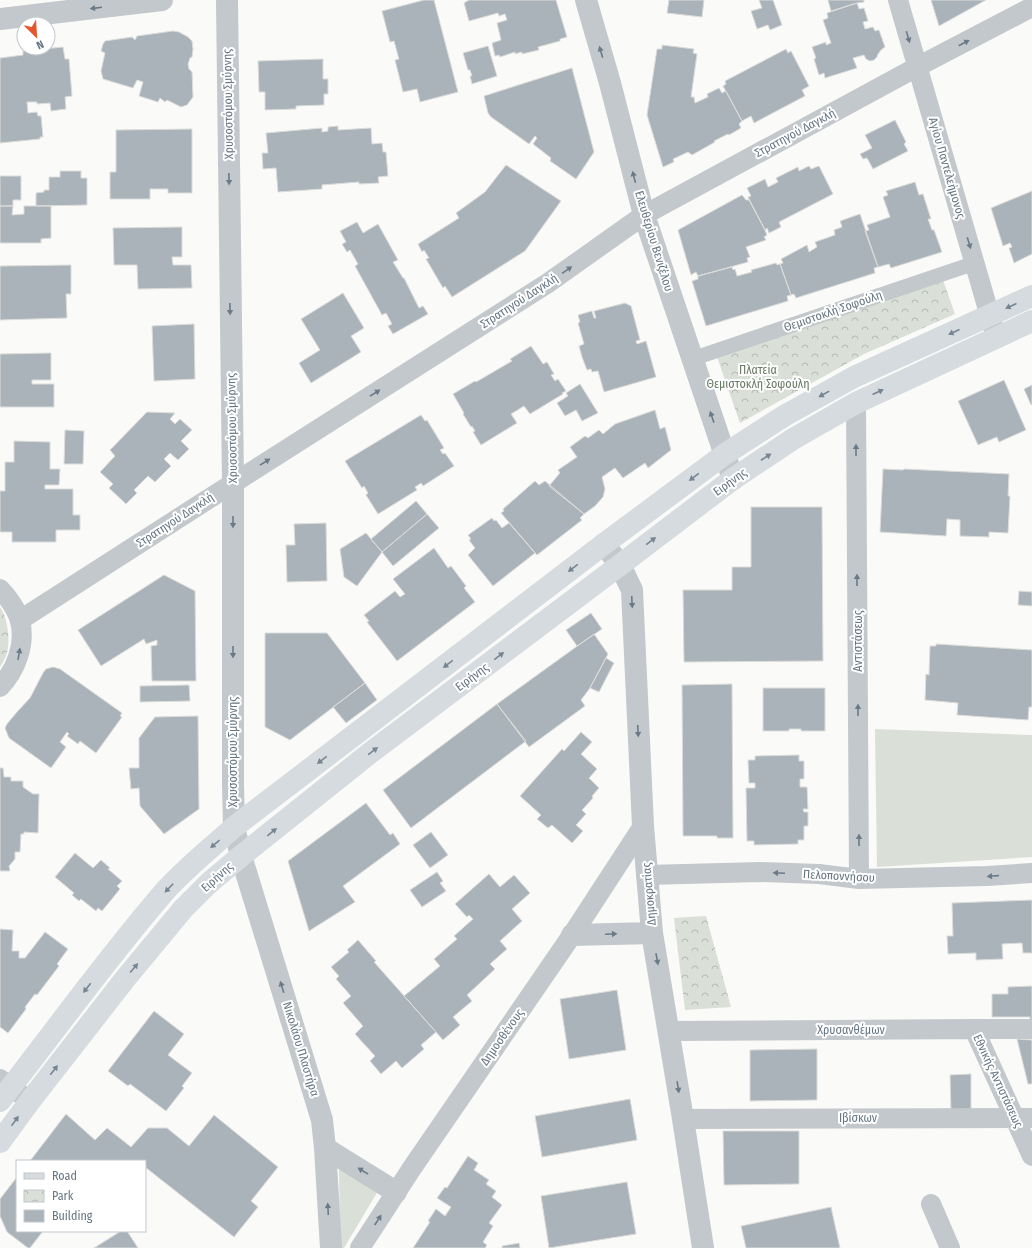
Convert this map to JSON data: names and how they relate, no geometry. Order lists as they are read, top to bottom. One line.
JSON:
{"streets":{"main road":["Ειρήνης"],"street":["Χρυσοστόμου Σμύρνης","Στρατηγού Δαγκλή","Αγίου Παντελεήμονος","Ελευθερίου Βενιζέλου","Θεμιστοκλή Σοφούλη","Αντιστάσεως","Πελοποννήσου","Δημοκρατίας","Χρυσανθέμων","Δημοσθένους","Νικολάου Πλαστήρα","Εθνικής Αντιστάσεως","Ιβίσκων"]},"crossings":[["Χρυσοστόμου Σμύρνης","Στρατηγού Δαγκλή"],["Χρυσοστόμου Σμύρνης","Ειρήνης"],["Χρυσοστόμου Σμύρνης","Νικολάου Πλαστήρα"],["Στρατηγού Δαγκλή","Αγίου Παντελεήμονος"],["Στρατηγού Δαγκλή","Ελευθερίου Βενιζέλου"],["Αγίου Παντελεήμονος","Θεμιστοκλή Σοφούλη"],["Αγίου Παντελεήμονος","Ειρήνης"],["Ελευθερίου Βενιζέλου","Θεμιστοκλή Σοφούλη"],["Ελευθερίου Βενιζέλου","Ειρήνης"],["Ειρήνης","Αντιστάσεως"],["Ειρήνης","Δημοκρατίας"],["Ειρήνης","Νικολάου Πλαστήρα"],["Αντιστάσεως","Πελοποννήσου"],["Πελοποννήσου","Δημοκρατίας"],["Δημοκρατίας","Χρυσανθέμων"],["Δημοκρατίας","Δημοσθένους"],["Δημοκρατίας","Ιβίσκων"],["Χρυσανθέμων","Εθνικής Αντιστάσεως"],["Εθνικής Αντιστάσεως","Ιβίσκων"]],"one_way":["Χρυσοστόμου Σμύρνης","Στρατηγού Δαγκλή","Αγίου Παντελεήμονος","Ελευθερίου Βενιζέλου","Αντιστάσεως","Πελοποννήσου","Δημοκρατίας","Νικολάου Πλαστήρα"],"parks":["Πλατεία Θεμιστοκλή Σοφούλη"],"legend":["Road","Park","Building"],"north":"bottom right"}
